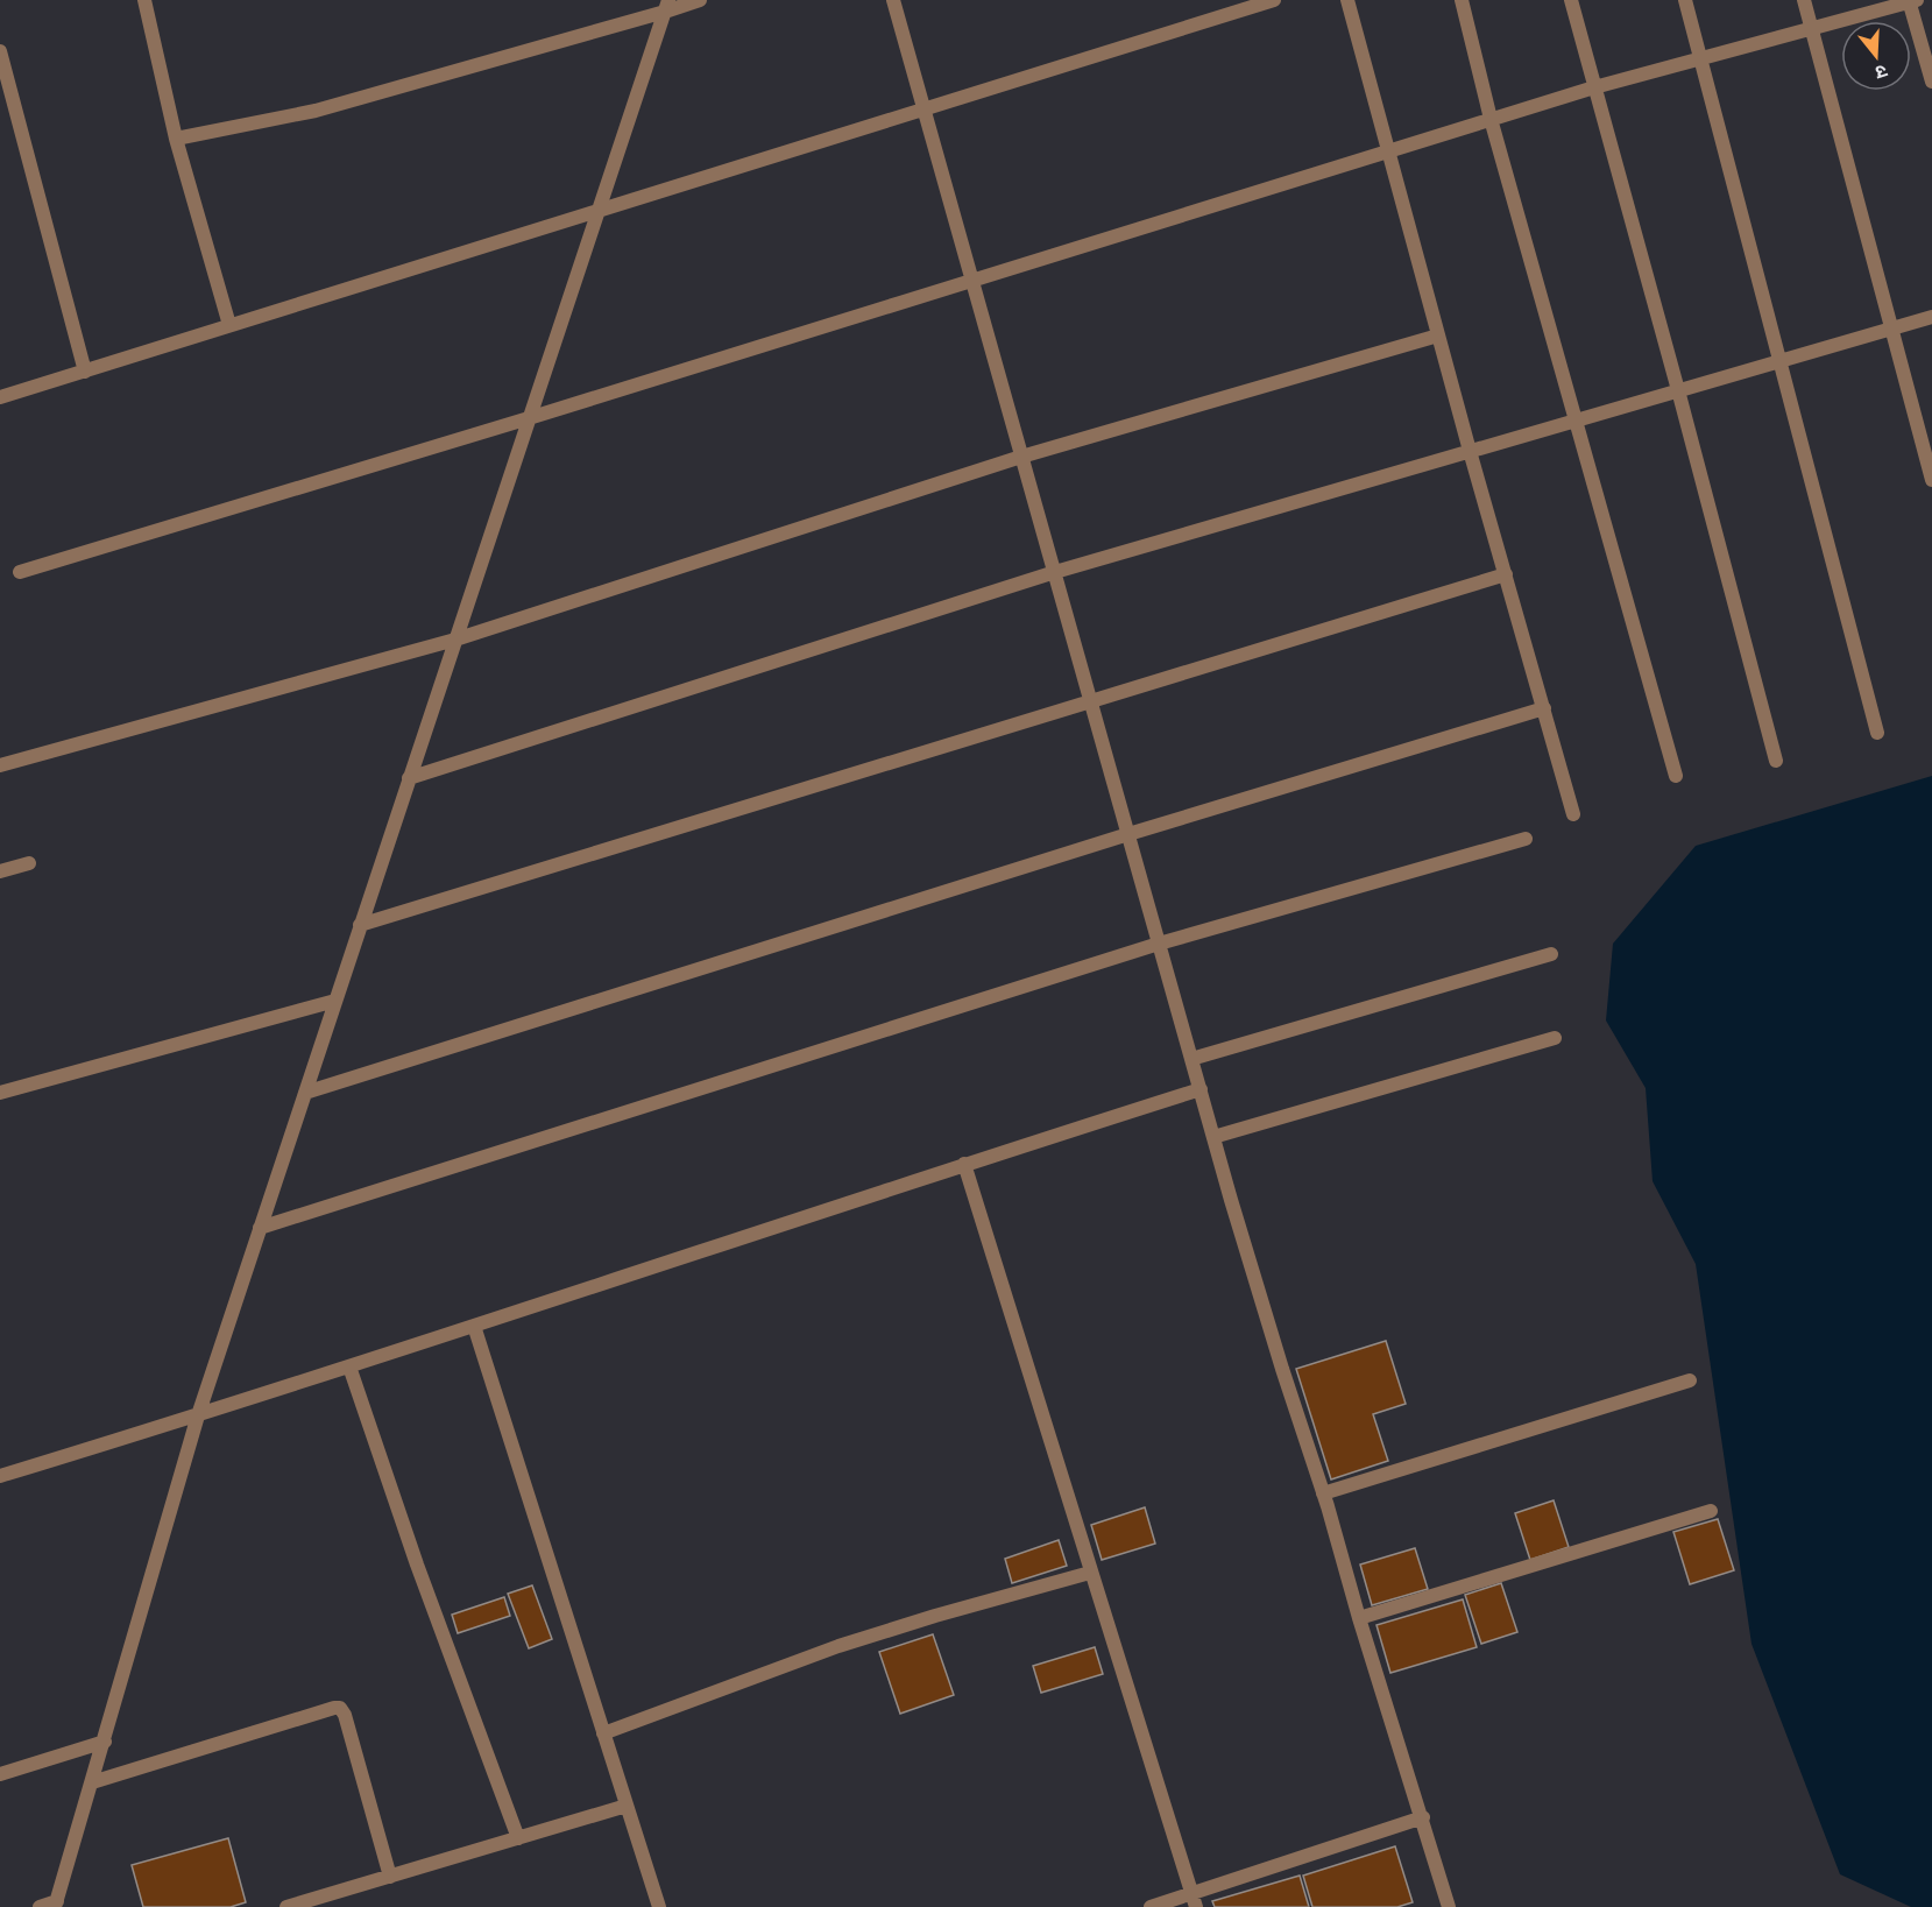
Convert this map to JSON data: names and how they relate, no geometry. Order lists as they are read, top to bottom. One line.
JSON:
{"north":"bottom"}
